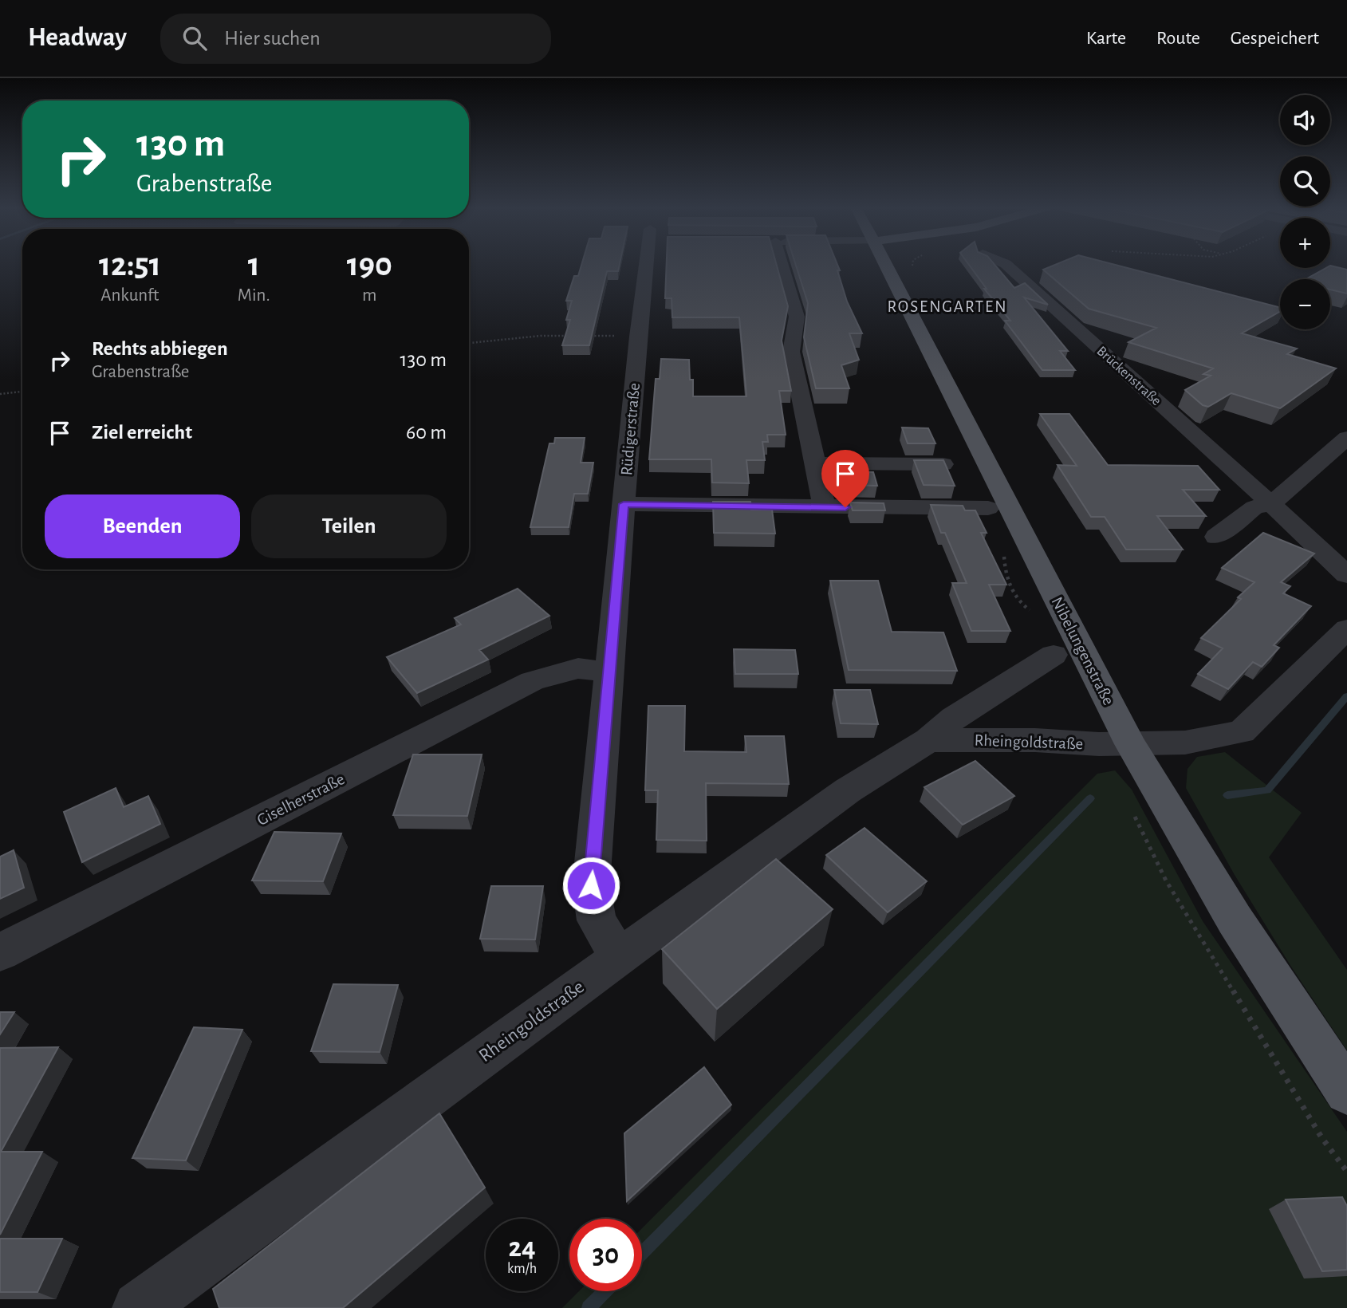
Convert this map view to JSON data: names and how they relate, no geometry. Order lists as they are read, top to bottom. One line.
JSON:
{"streets":{"main road":["Nibelungenstraße"],"street":["Brückenstraße","Rüdigerstraße","Rheingoldstraße","Giselherstraße"]},"crossings":[["Rüdigerstraße","Rheingoldstraße"],["Rüdigerstraße","Giselherstraße"],["Nibelungenstraße","Rheingoldstraße"]],"districts":["ROSENGARTEN"],"page":{"header":"Headway","search":"Hier suchen","nav":["Karte","Route","Gespeichert"],"map_buttons":["+","−"],"turn":["130 m","Grabenstraße"],"eta":["12:51","Ankunft","1","Min.","190","m"],"list":[{"name":"Rechts abbiegen","note":"Grabenstraße","value":"130 m"},{"name":"Ziel erreicht","value":"60 m"}],"buttons":["Beenden","Teilen"],"speed":"24 km/h","limit":"30"}}
